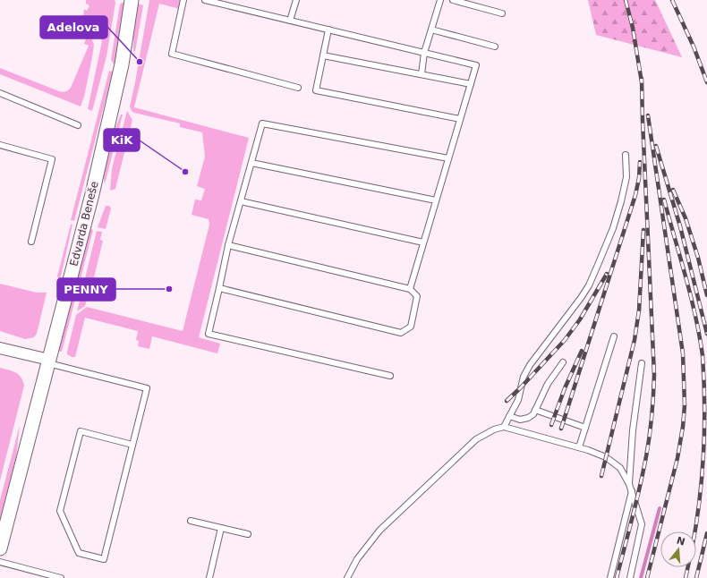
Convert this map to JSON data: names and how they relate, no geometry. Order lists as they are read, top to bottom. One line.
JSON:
{"streets":{"street":["Edvarda Beneše"]},"places":["Adelova","KiK","PENNY"],"north":"top"}
